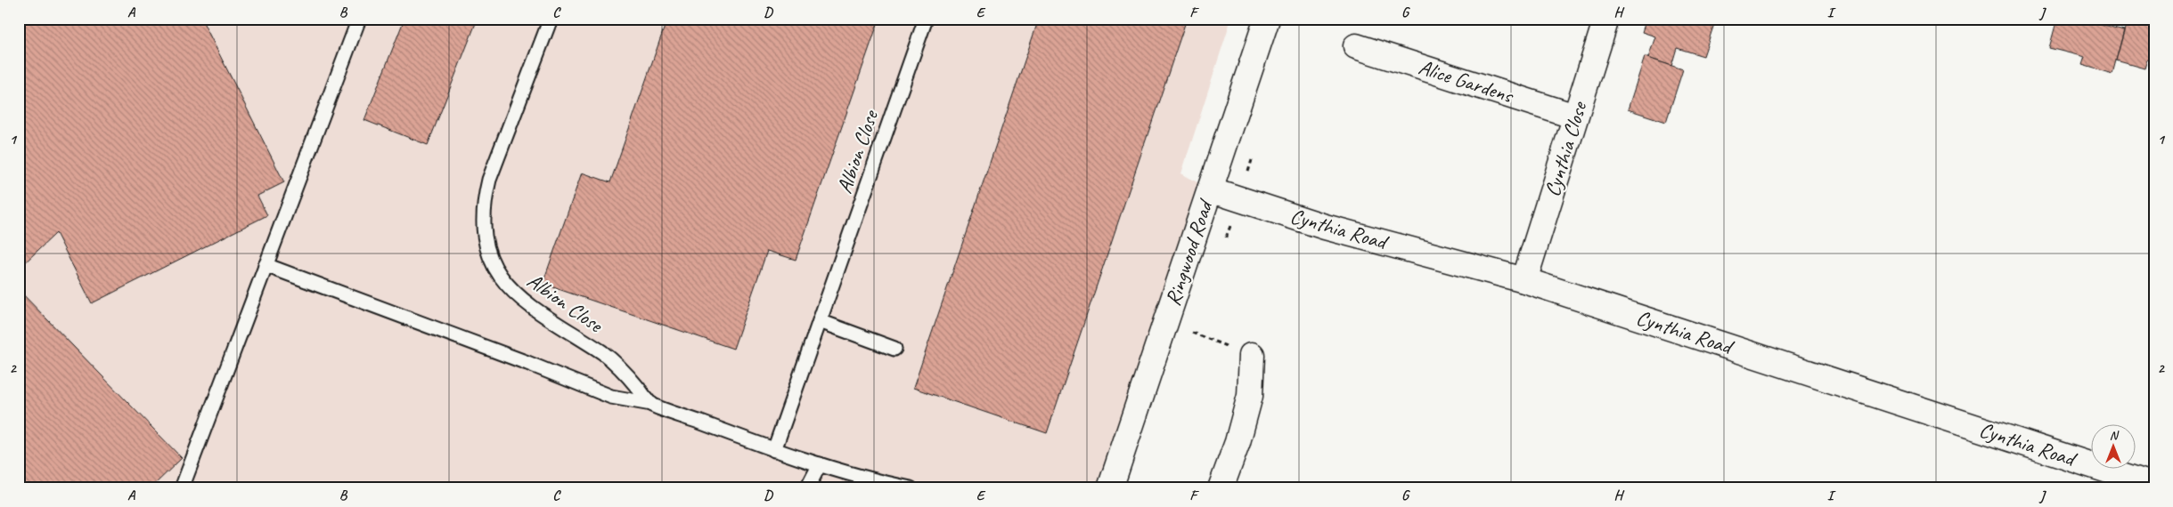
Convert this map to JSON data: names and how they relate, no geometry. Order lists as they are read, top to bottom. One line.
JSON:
{"streets":{"street":["Alice Gardens","Cynthia Close","Cynthia Road","Ringwood Road"],"lane":["Albion Close"]},"crossings":[["Alice Gardens","Cynthia Close"],["Cynthia Close","Cynthia Road"],["Cynthia Road","Ringwood Road"]],"north":"top","grid":{"columns":["A","B","C","D","E","F","G","H","I","J"],"rows":["1","2"]}}
